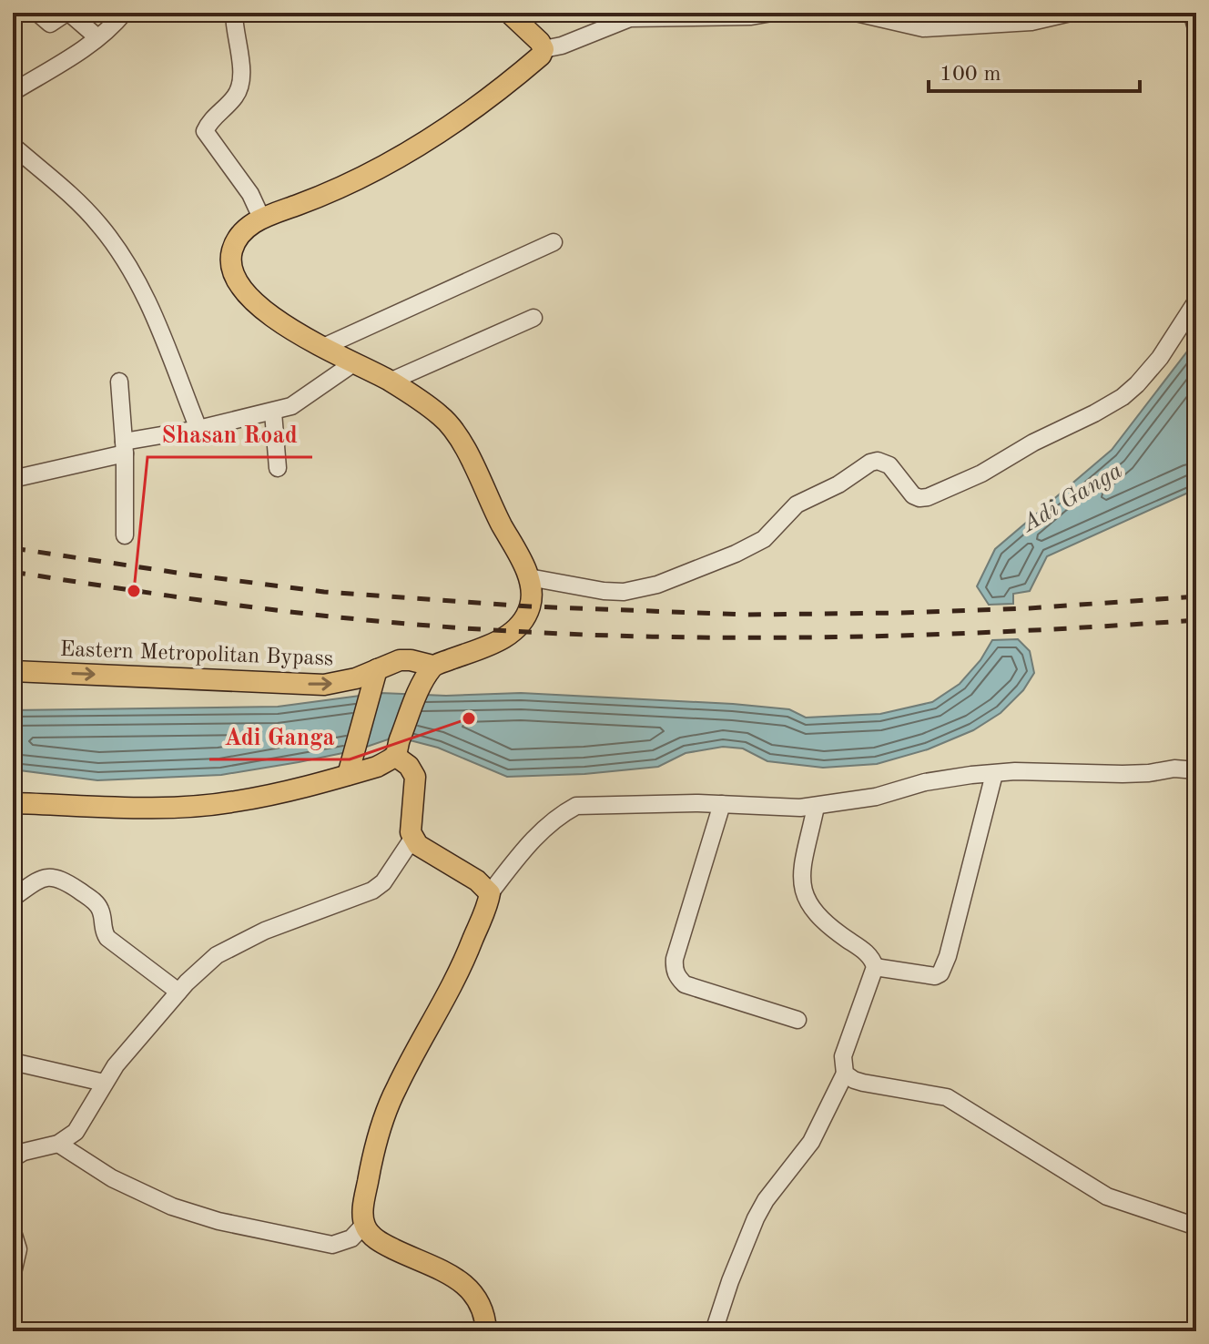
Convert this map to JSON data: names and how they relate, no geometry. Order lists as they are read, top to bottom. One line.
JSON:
{"streets":{"main road":["Eastern Metropolitan Bypass"]},"water":["Adi Ganga"],"places":["Shasan Road","Adi Ganga"],"scale_bar":"100 m"}
